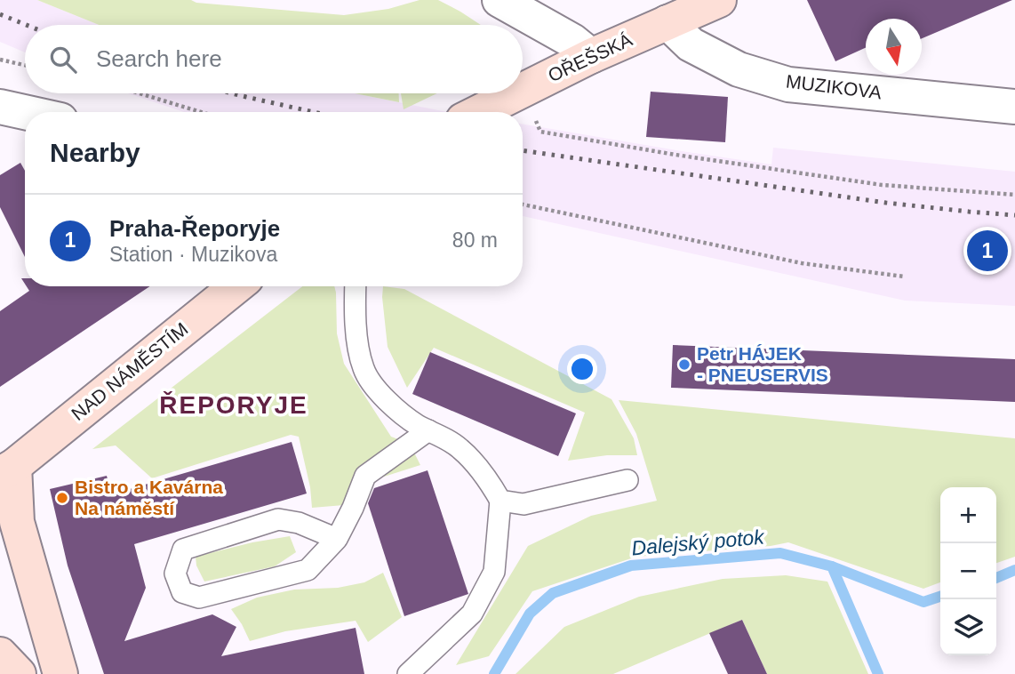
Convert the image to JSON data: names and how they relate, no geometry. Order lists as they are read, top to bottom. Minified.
{"streets":{"street":["OŘEŠSKÁ","MUZIKOVA","NAD NÁMĚSTÍM"]},"crossings":[["OŘEŠSKÁ","MUZIKOVA"]],"districts":["ŘEPORYJE"],"water":["Dalejský potok"],"places":["Petr HÁJEK - PNEUSERVIS","Bistro a Kavárna Na náměstí"],"north":"bottom","page":{"search":"Search here","heading":"Nearby","list":[{"mark":"1","name":"Praha-Řeporyje","note":"Station · Muzikova","value":"80 m"}],"pins":"1","map_buttons":["+","−"]}}
